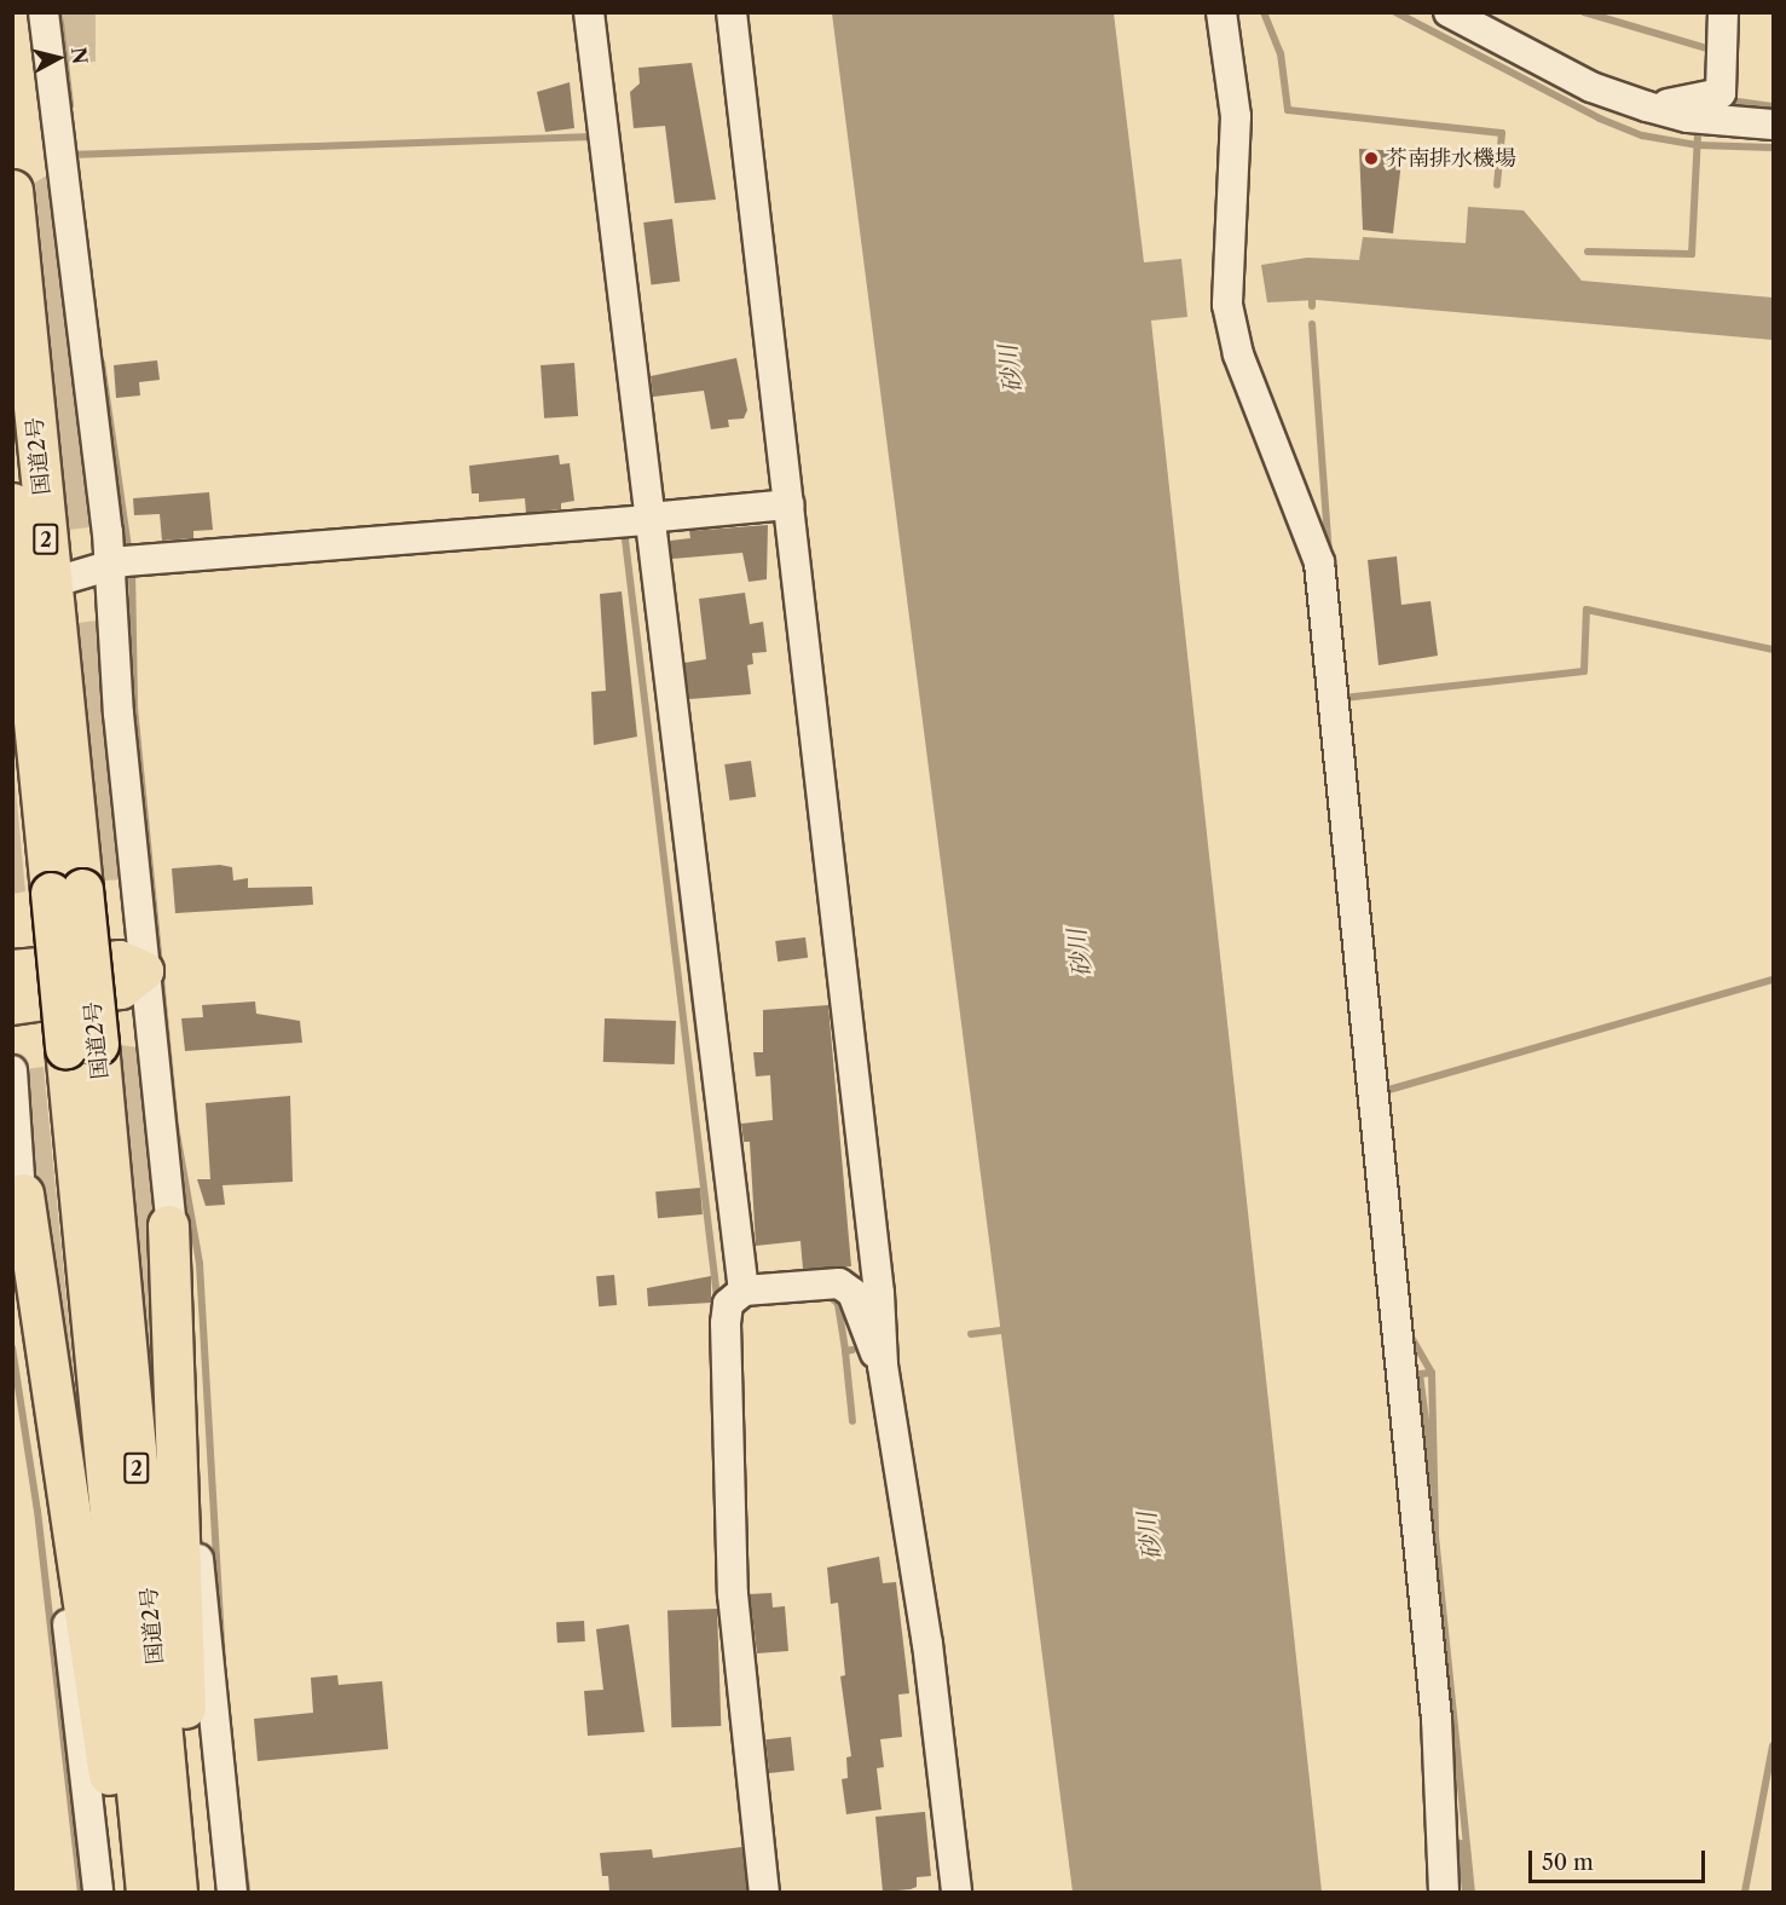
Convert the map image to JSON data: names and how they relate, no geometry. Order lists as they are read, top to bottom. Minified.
{"streets":{"highway":["国道2号","2"]},"water":["砂川"],"places":["芥南排水機場"],"scale_bar":"50 m","north":"right"}
